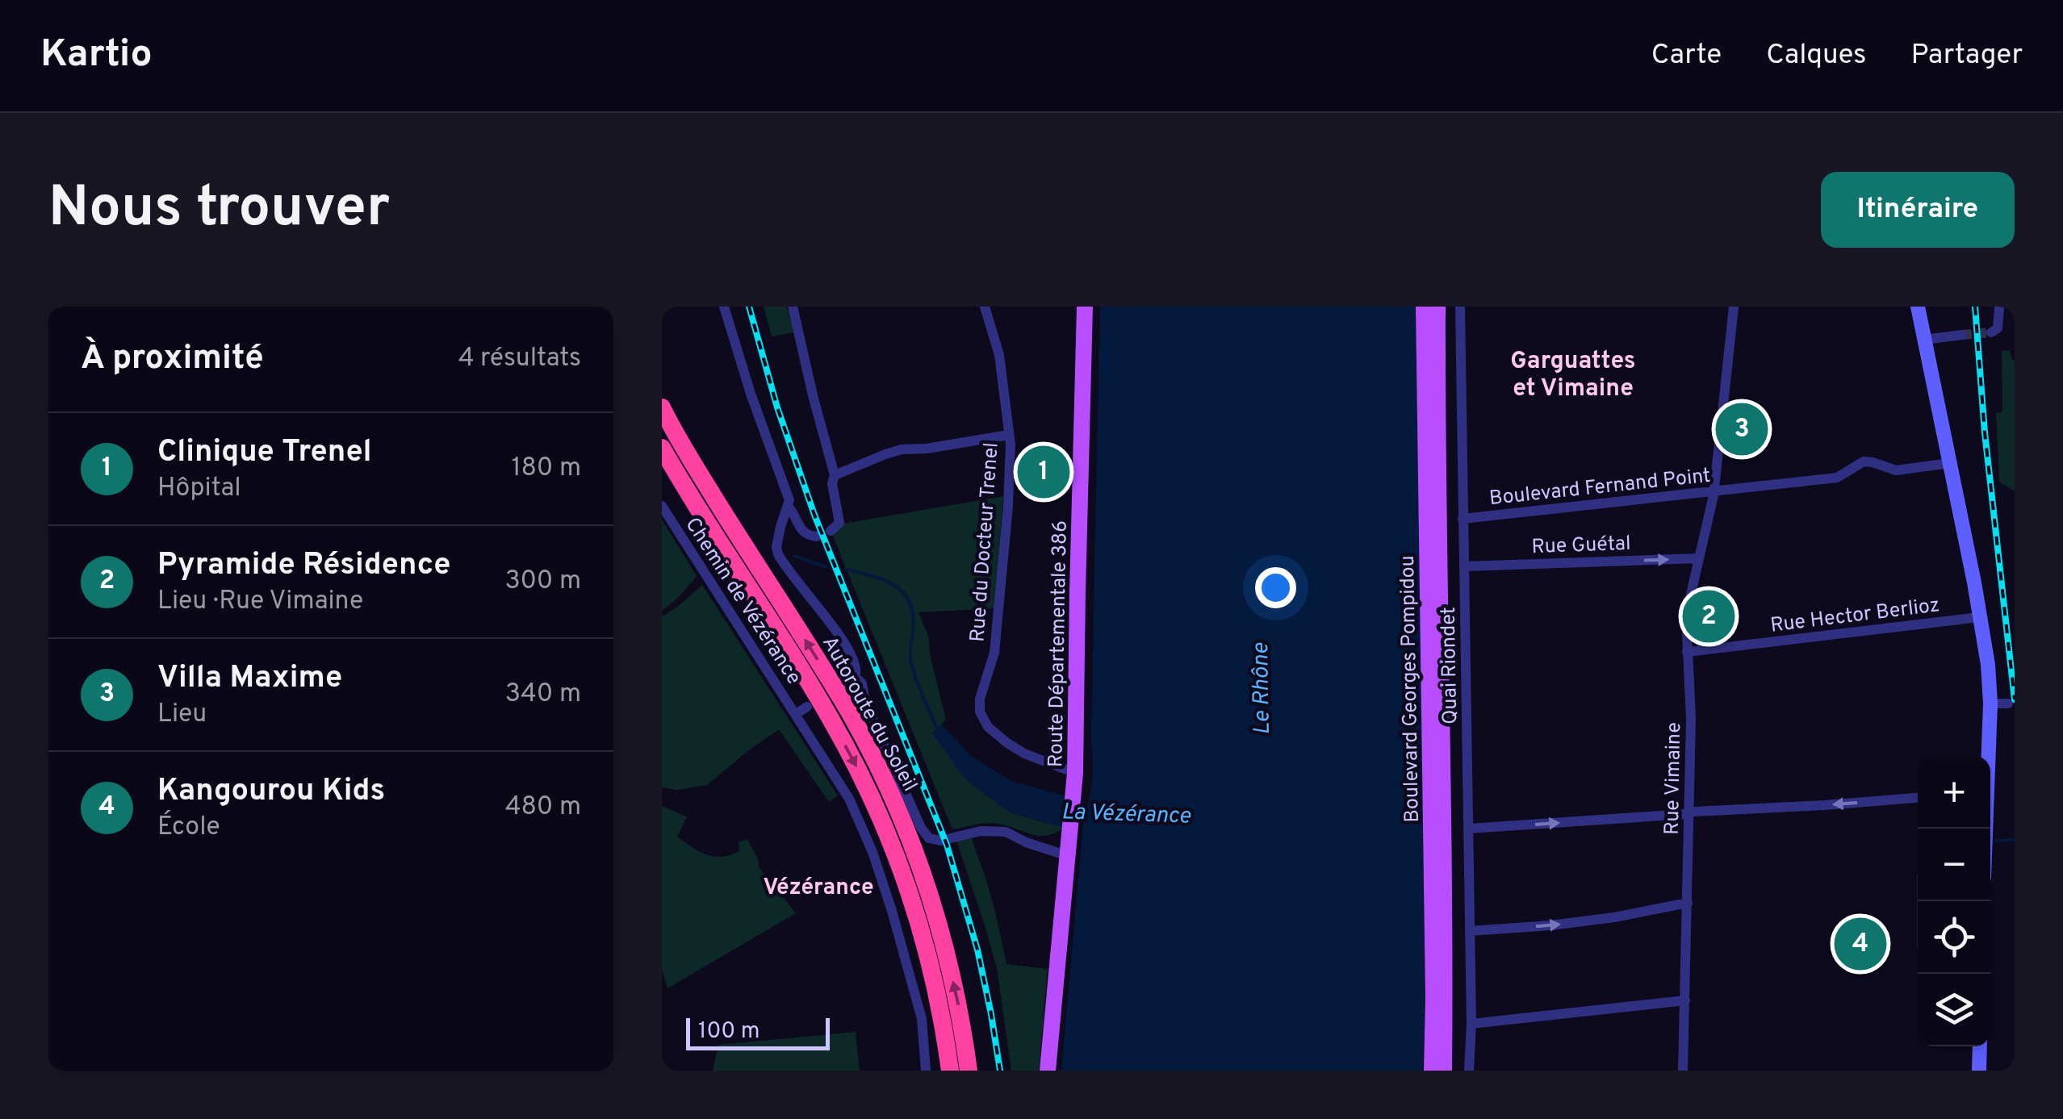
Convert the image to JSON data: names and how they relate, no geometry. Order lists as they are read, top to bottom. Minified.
{"streets":{"highway":["Autoroute du Soleil"],"main road":["Route Départementale 386","Boulevard Georges Pompidou"],"street":["Boulevard Fernand Point","Rue du Docteur Trenel","Rue Guétal","Chemin de Vézérance","Rue Hector Berlioz","Quai Riondet","Rue Vimaine"]},"crossings":[["Boulevard Fernand Point","Quai Riondet"],["Boulevard Fernand Point","Rue Vimaine"],["Rue du Docteur Trenel","Route Départementale 386"],["Rue Guétal","Quai Riondet"],["Rue Guétal","Rue Vimaine"],["Rue Hector Berlioz","Rue Vimaine"]],"one_way":["Rue Guétal"],"districts":["Garguattes et Vimaine","Vézérance"],"water":["Le Rhône","La Vézérance"],"scale_bar":"100 m","page":{"header":"Kartio","nav":["Carte","Calques","Partager"],"buttons":"Itinéraire","title":"Nous trouver","heading":["À proximité","4 résultats"],"pins":["3","1","2","4"],"list":[{"mark":"1","name":"Clinique Trenel","note":"Hôpital","value":"180 m"},{"mark":"2","name":"Pyramide Résidence","note":"Lieu · Rue Vimaine","value":"300 m"},{"mark":"3","name":"Villa Maxime","note":"Lieu","value":"340 m"},{"mark":"4","name":"Kangourou Kids","note":"École","value":"480 m"}],"map_buttons":["+","−"],"scale":"100 m"}}
